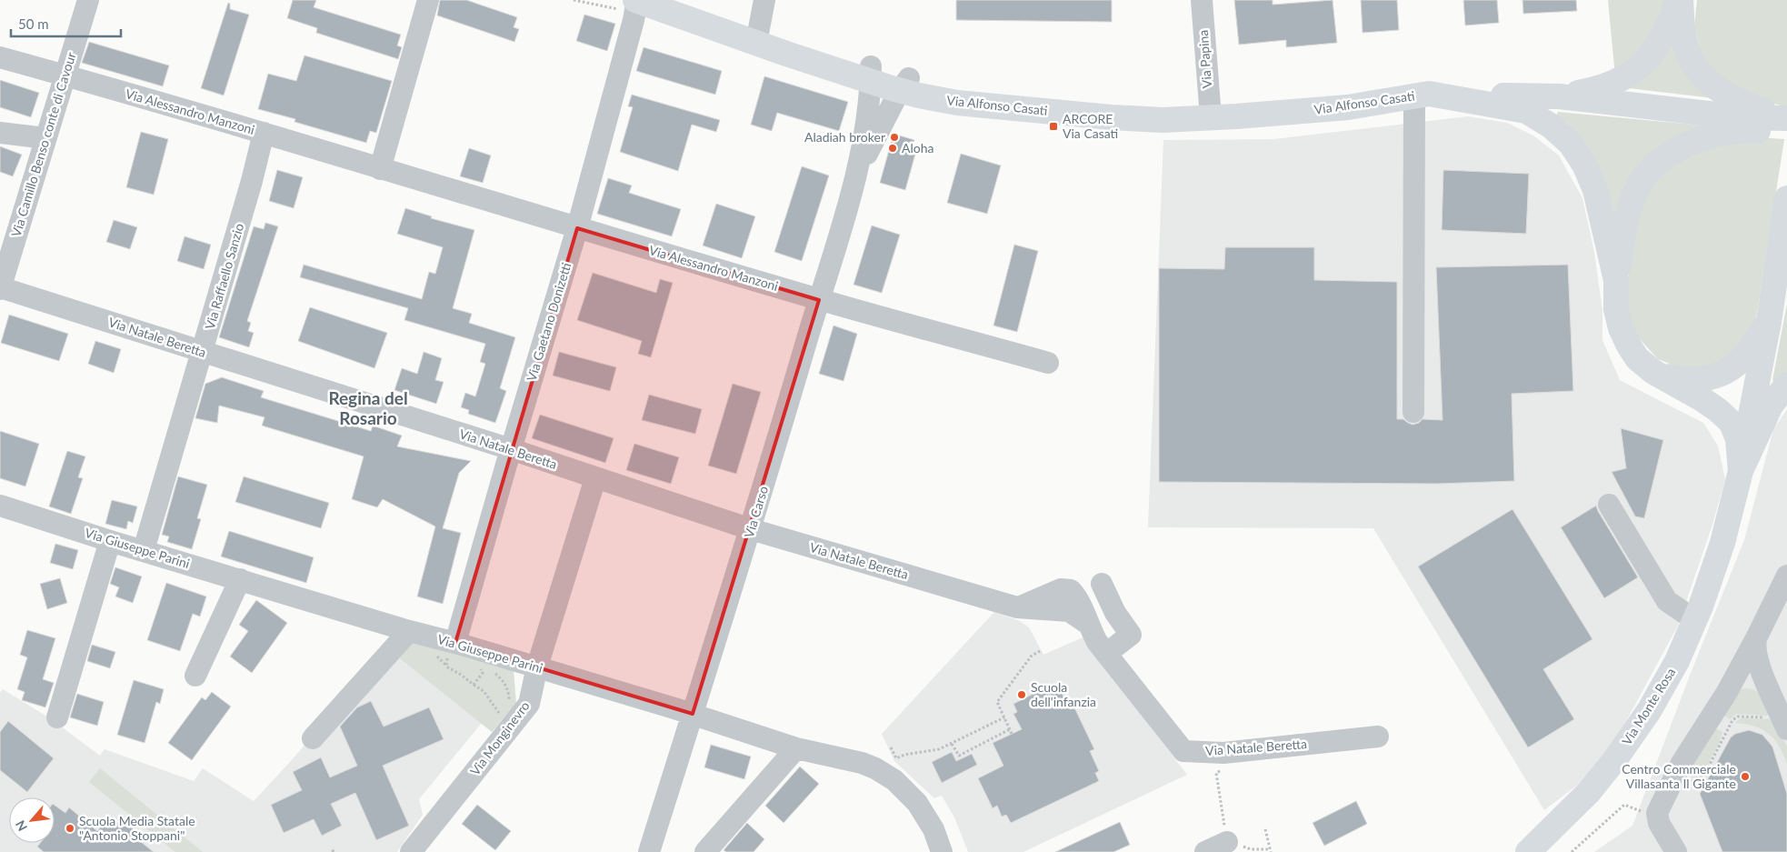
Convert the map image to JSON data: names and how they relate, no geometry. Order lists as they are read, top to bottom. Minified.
{"streets":{"main road":["Via Alfonso Casati","Via Monte Rosa"],"street":["Via Papina","Via Alessandro Manzoni","Via Camillo Benso conte di Cavour","Via Raffaello Sanzio","Via Gaetano Donizetti","Via Natale Beretta","Via Carso","Via Giuseppe Parini","Via Monginevro"]},"crossings":[["Via Papina","Via Alfonso Casati"],["Via Alfonso Casati","Via Gaetano Donizetti"],["Via Alfonso Casati","Via Carso"],["Via Alessandro Manzoni","Via Camillo Benso conte di Cavour"],["Via Alessandro Manzoni","Via Raffaello Sanzio"],["Via Alessandro Manzoni","Via Gaetano Donizetti"],["Via Alessandro Manzoni","Via Carso"],["Via Camillo Benso conte di Cavour","Via Natale Beretta"],["Via Raffaello Sanzio","Via Natale Beretta"],["Via Raffaello Sanzio","Via Giuseppe Parini"],["Via Gaetano Donizetti","Via Natale Beretta"],["Via Gaetano Donizetti","Via Giuseppe Parini"],["Via Natale Beretta","Via Carso"],["Via Natale Beretta","Via Monginevro"],["Via Carso","Via Giuseppe Parini"],["Via Giuseppe Parini","Via Monginevro"]],"districts":["Regina del Rosario"],"places":{"transit":["ARCORE Via Casati"],"other":["Aladiah broker","Aloha","Scuola dell'infanzia","Centro Commerciale Villasanta Il Gigante","Scuola Media Statale \"Antonio Stoppani\""]},"scale_bar":"50 m","north":"bottom left"}
